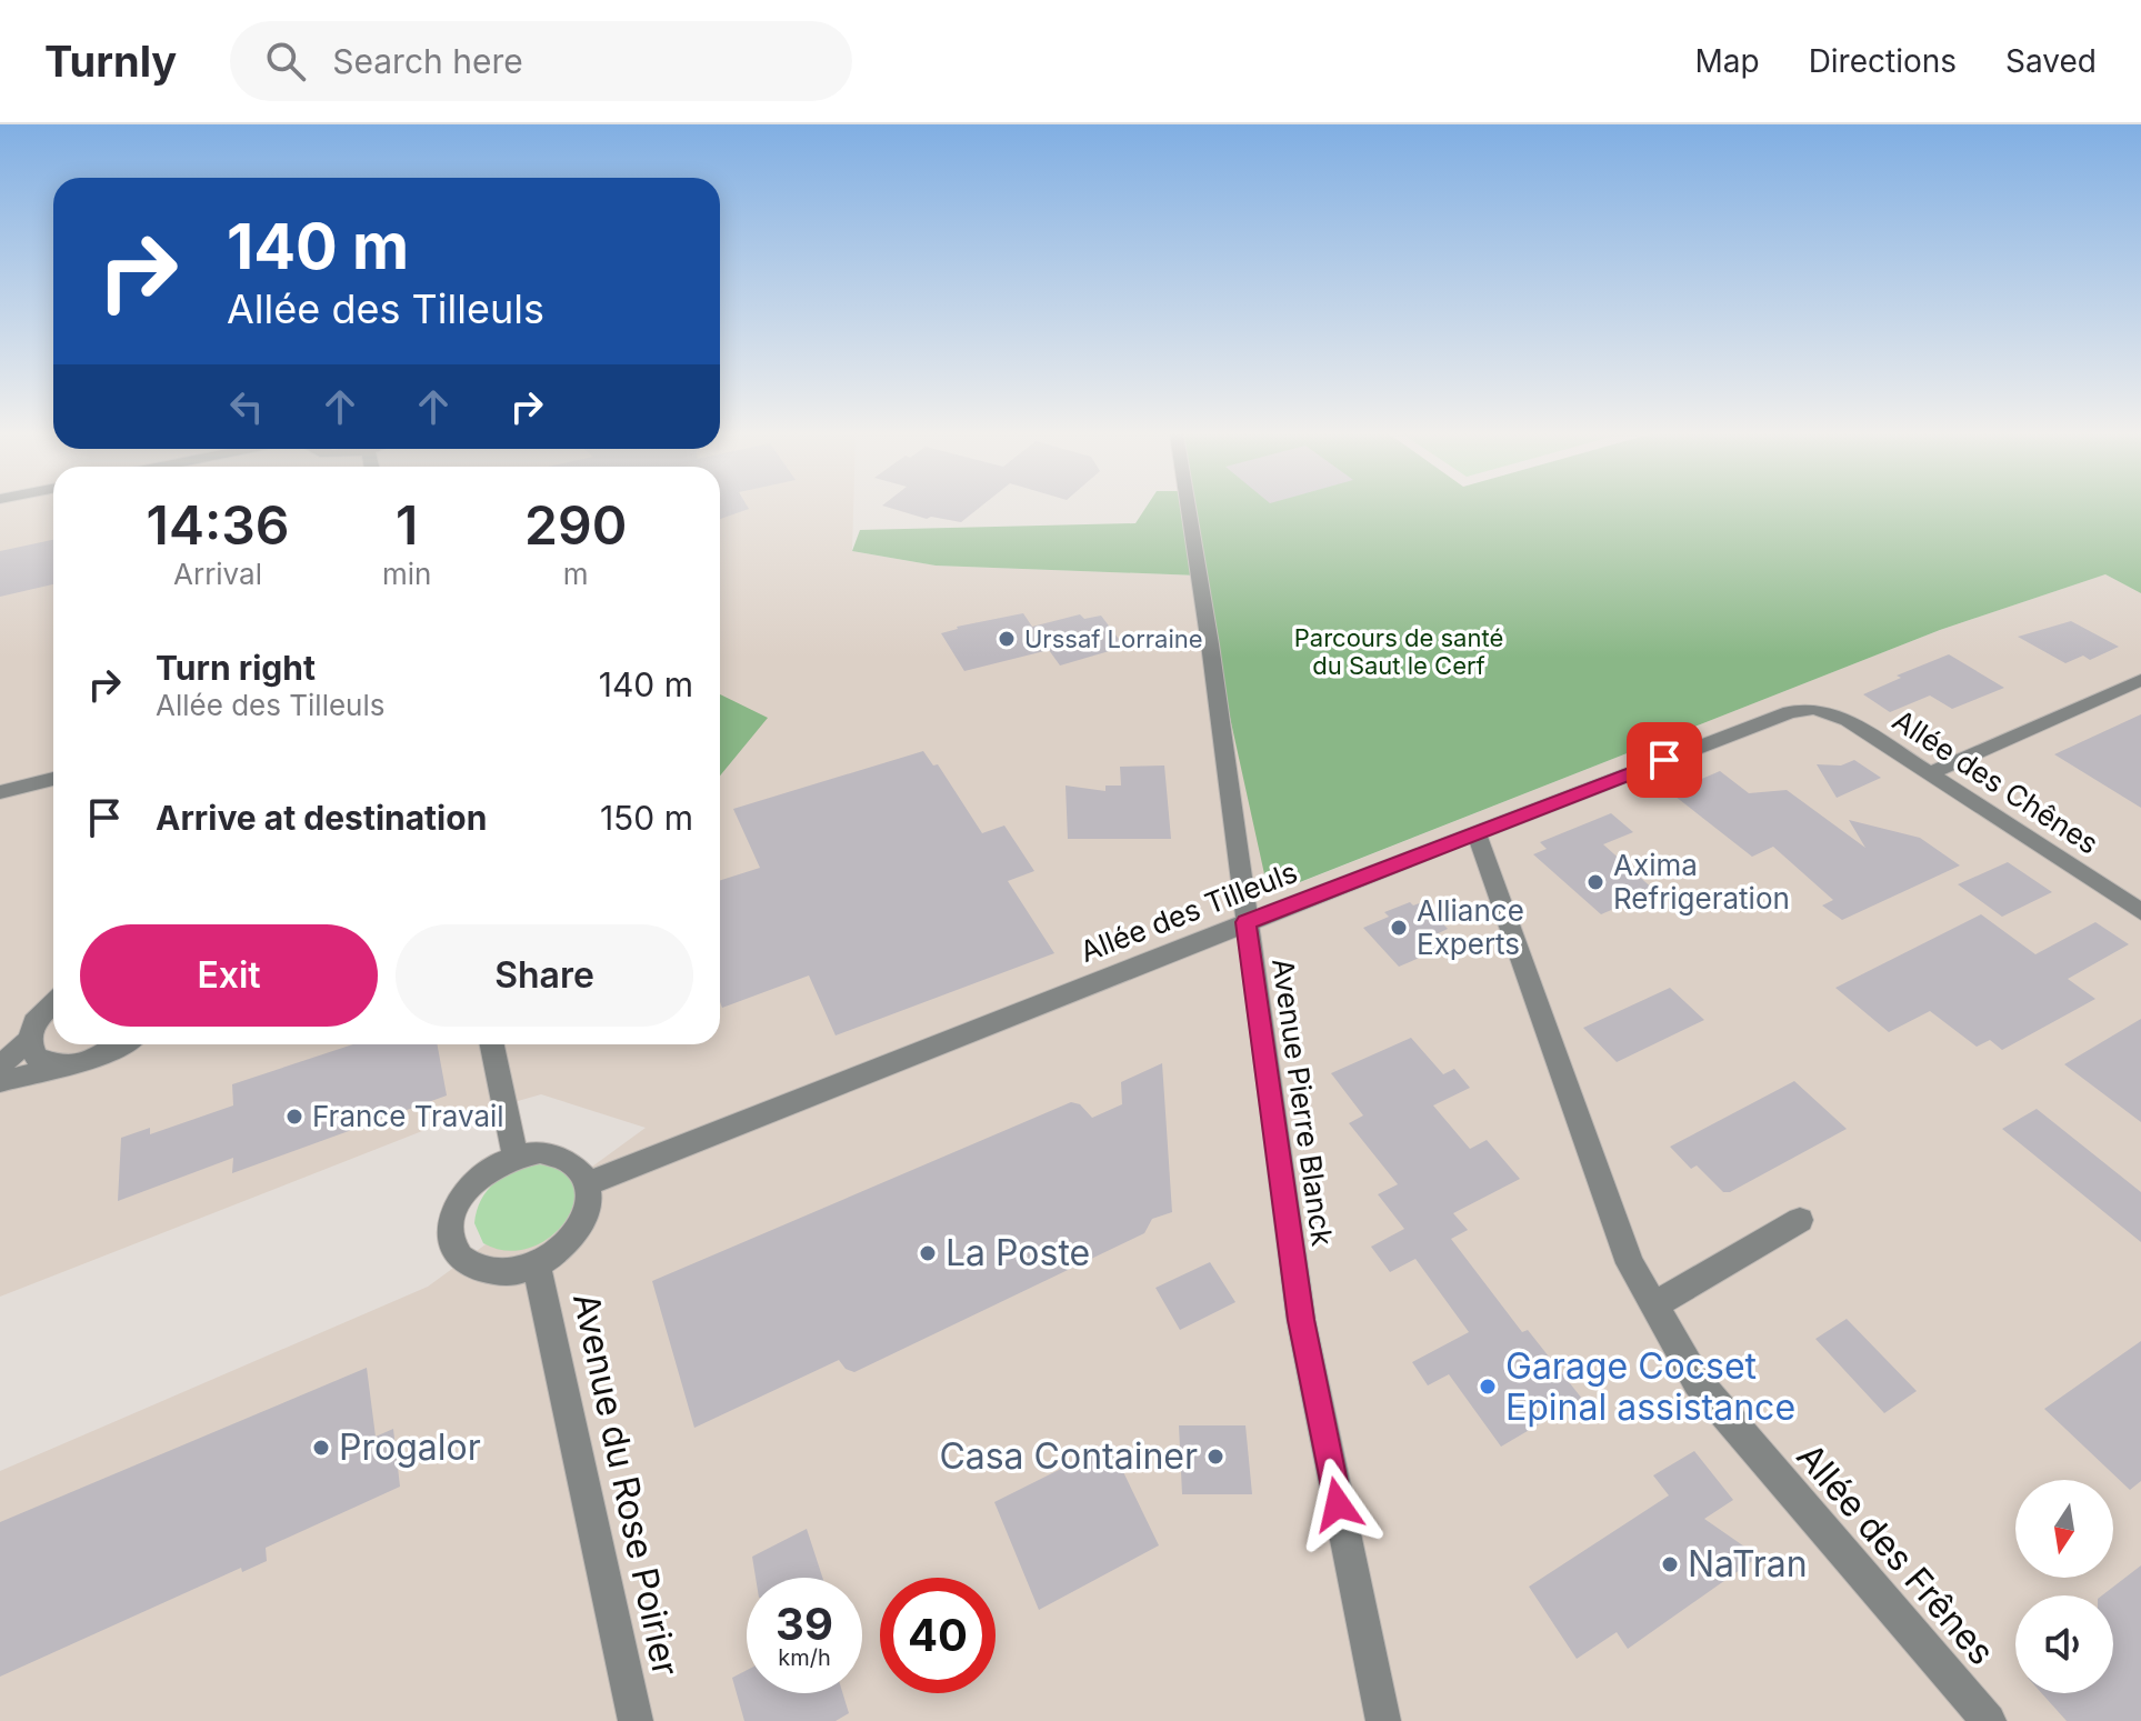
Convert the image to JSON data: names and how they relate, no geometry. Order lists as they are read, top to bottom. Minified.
{"streets":{"street":["Allée des Chênes","Allée des Tilleuls","Avenue Pierre Blanck","Avenue du Rose Poirier","Allée des Frênes"]},"crossings":[["Allée des Chênes","Allée des Tilleuls"],["Allée des Tilleuls","Avenue Pierre Blanck"],["Allée des Tilleuls","Avenue du Rose Poirier"],["Allée des Tilleuls","Allée des Frênes"]],"parks":["Parcours de santé du Saut le Cerf"],"places":["Urssaf Lorraine","Axima Refrigeration","Alliance Experts","France Travail","La Poste","Garage Cocset Epinal assistance","Progalor","Casa Container","NaTran"],"north":"bottom","page":{"header":"Turnly","search":"Search here","nav":["Map","Directions","Saved"],"turn":["140 m","Allée des Tilleuls"],"eta":["14:36","Arrival","1","min","290","m"],"list":[{"name":"Turn right","note":"Allée des Tilleuls","value":"140 m"},{"name":"Arrive at destination","value":"150 m"}],"buttons":["Exit","Share"],"speed":"39 km/h","limit":"40"}}
